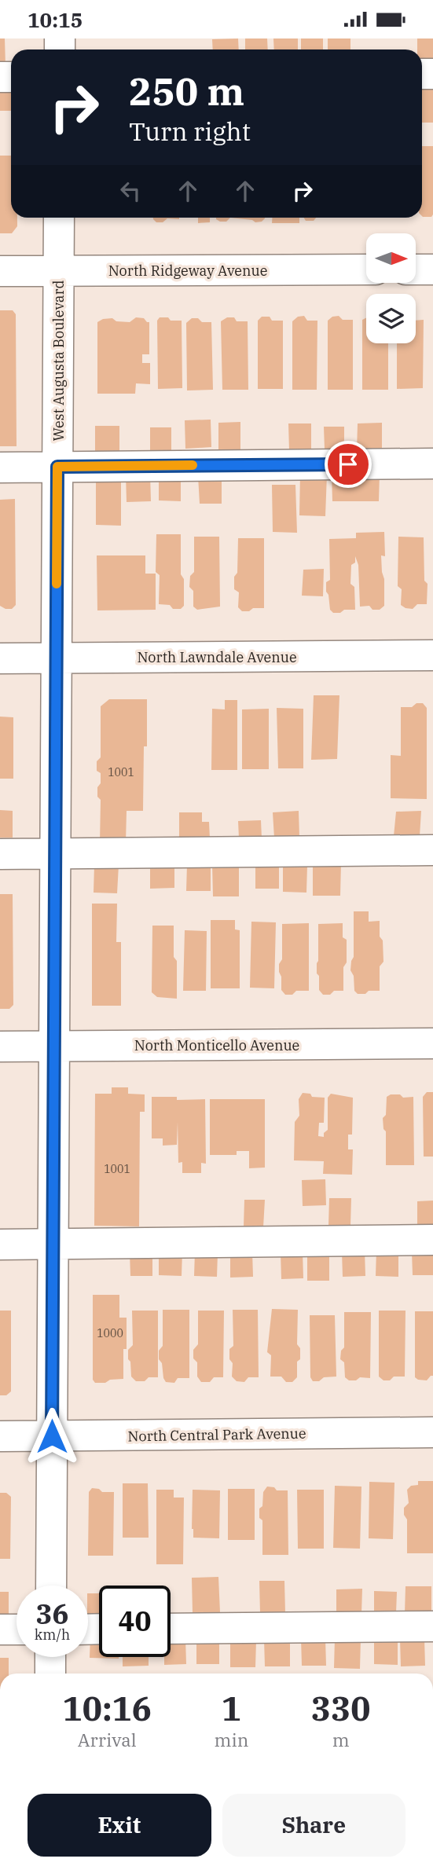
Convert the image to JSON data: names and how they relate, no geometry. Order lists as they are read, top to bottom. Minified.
{"streets":{"street":["North Ridgeway Avenue","West Augusta Boulevard","North Lawndale Avenue","North Monticello Avenue","North Central Park Avenue"]},"crossings":[["North Ridgeway Avenue","West Augusta Boulevard"],["West Augusta Boulevard","North Lawndale Avenue"],["West Augusta Boulevard","North Monticello Avenue"],["West Augusta Boulevard","North Central Park Avenue"]],"house_numbers":["1001","1001","1000"],"north":"right","page":{"status":"10:15","turn":["250 m","Turn right"],"speed":"36 km/h","limit":"40","eta":["10:16","Arrival","1","min","330","m"],"buttons":["Exit","Share"]}}
